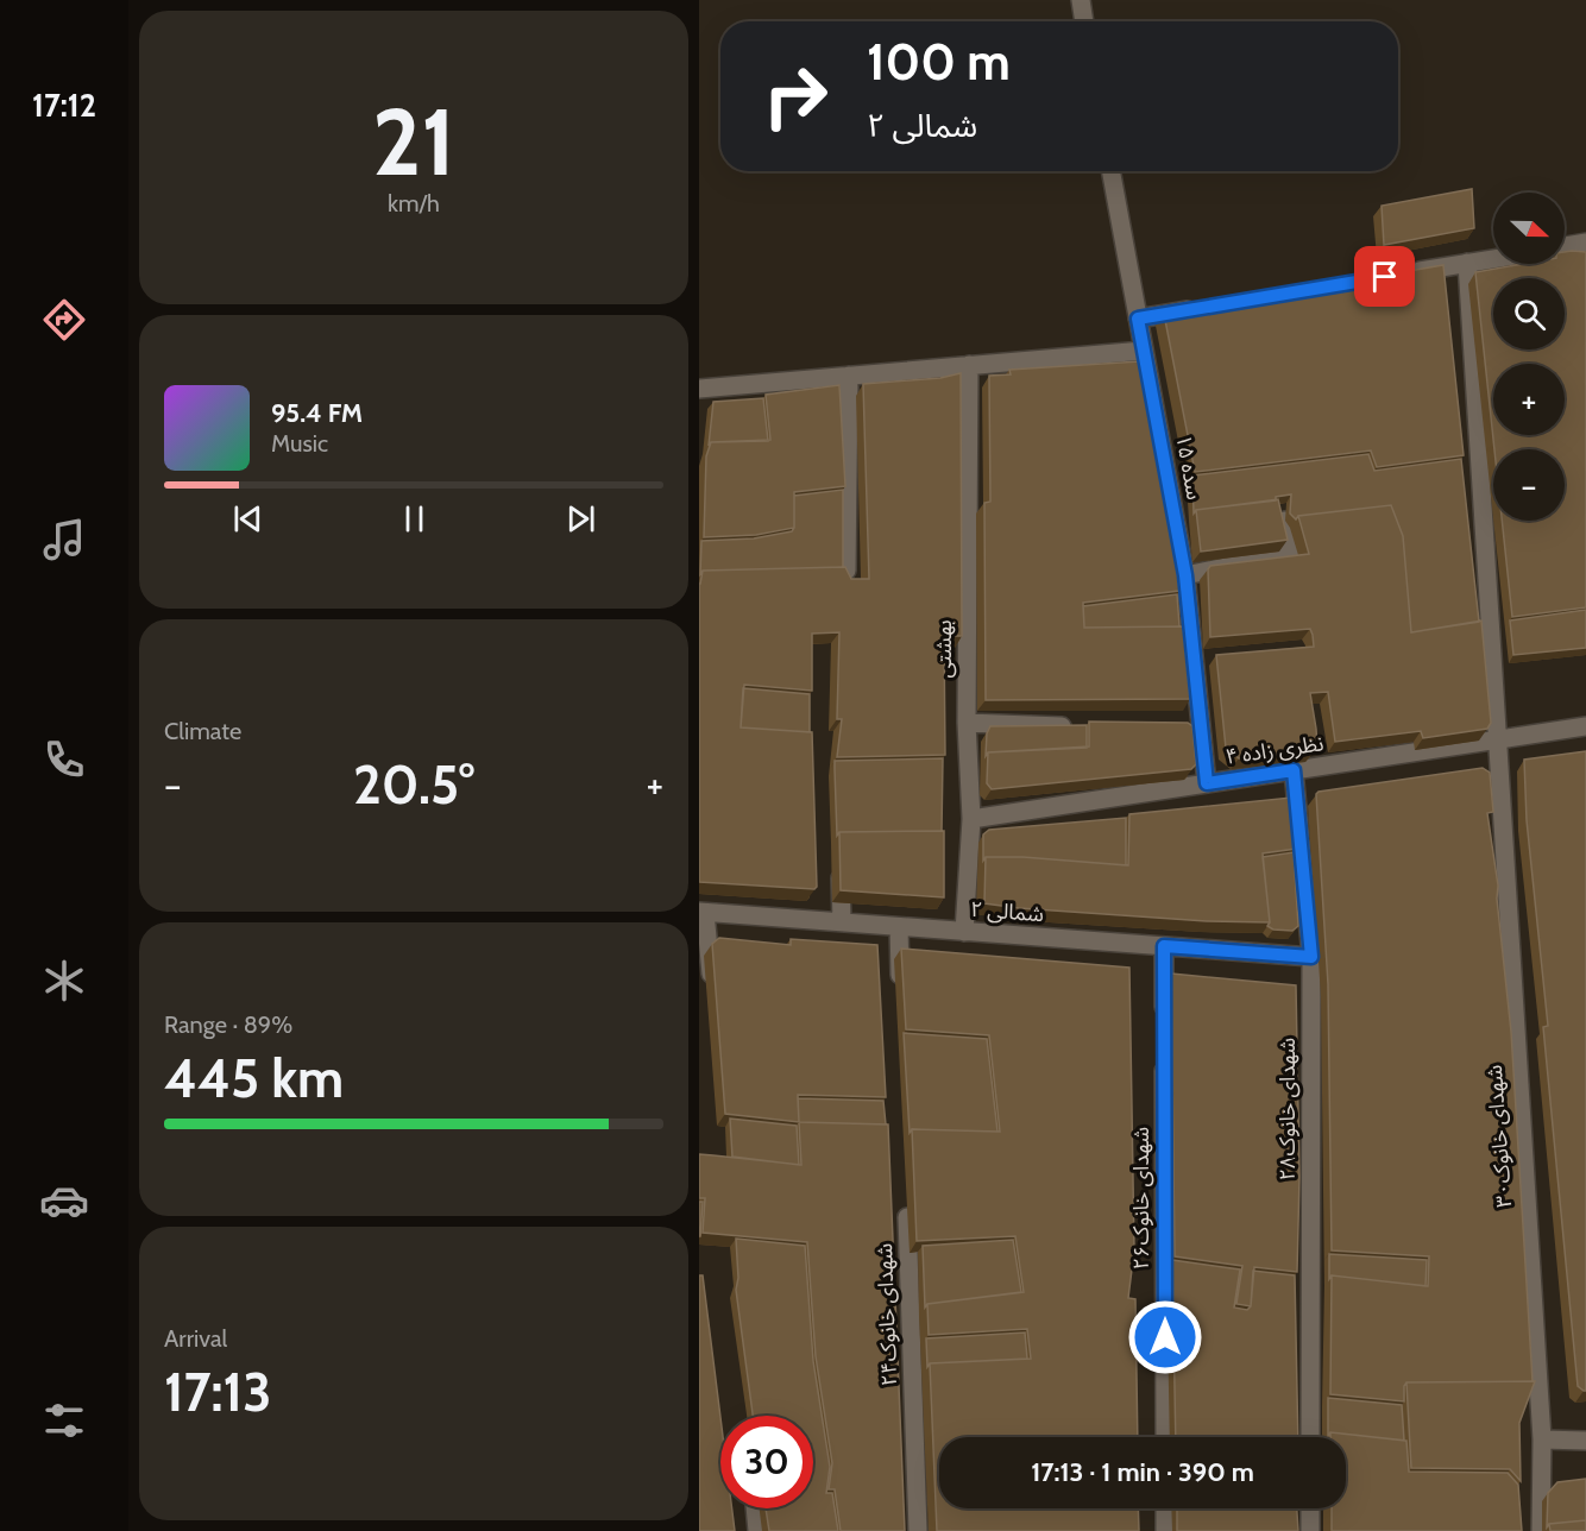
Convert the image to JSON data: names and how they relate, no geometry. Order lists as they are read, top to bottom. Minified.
{"streets":{"street":["سده ۱۵","بهشتی","نظری زاده ۴","شمالی ۲","شهدای خانوک۲۸","شهدای خانوک۳۰","شهدای خانوک۲۶","شهدای خانوک۲۴"]},"crossings":[["سده ۱۵","نظری زاده ۴"],["بهشتی","نظری زاده ۴"],["بهشتی","شمالی ۲"],["نظری زاده ۴","شهدای خانوک۲۸"],["نظری زاده ۴","شهدای خانوک۳۰"],["شمالی ۲","شهدای خانوک۲۸"]],"north":"right","page":{"tabs":"17:12","tile":[["21","km/h"],"Climate",["Range · 89%","445 km"],["Arrival","17:13"]],"turn":["100 m","شمالی ۲"],"map_buttons":["+","−"],"song":["95.4 FM","Music"],"heat":["−","20.5°","+"],"limit":"30","trip":"17:13 · 1 min · 390 m"}}
